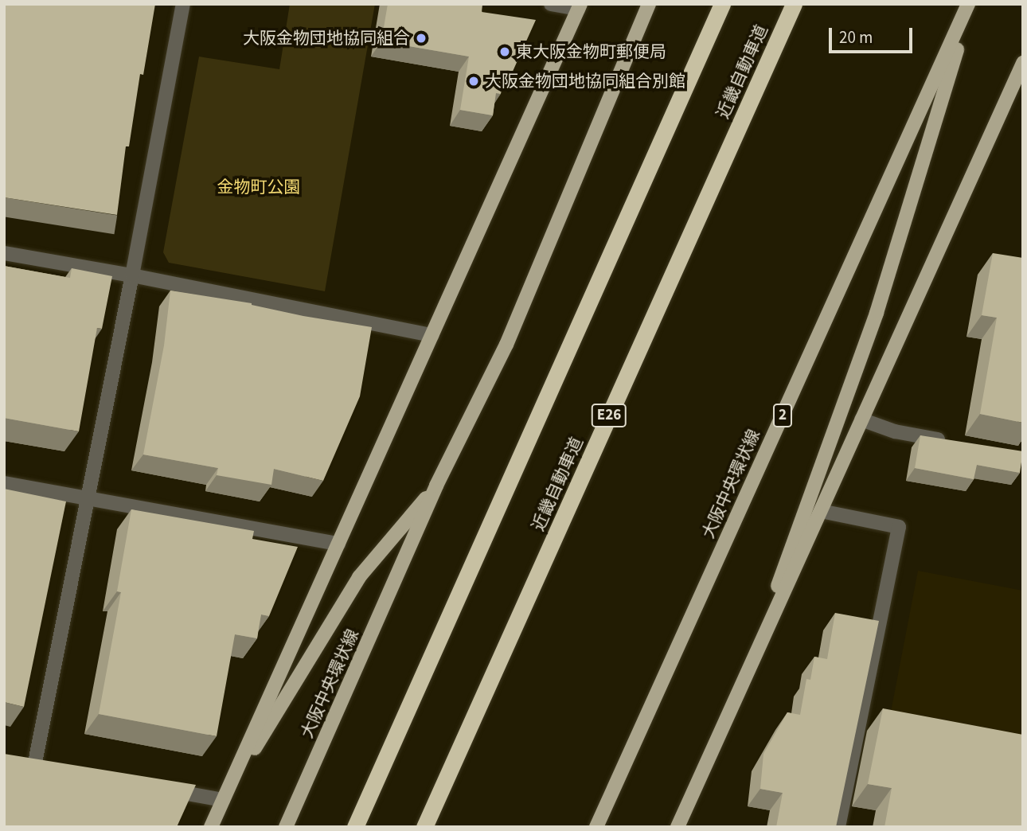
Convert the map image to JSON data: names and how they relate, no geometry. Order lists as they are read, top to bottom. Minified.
{"streets":{"highway":["近畿自動車道","E26"],"main road":["2","大阪中央環状線"]},"parks":["金物町公園"],"places":["大阪金物団地協同組合","東大阪金物町郵便局","大阪金物団地協同組合別館"],"scale_bar":"20 m"}
